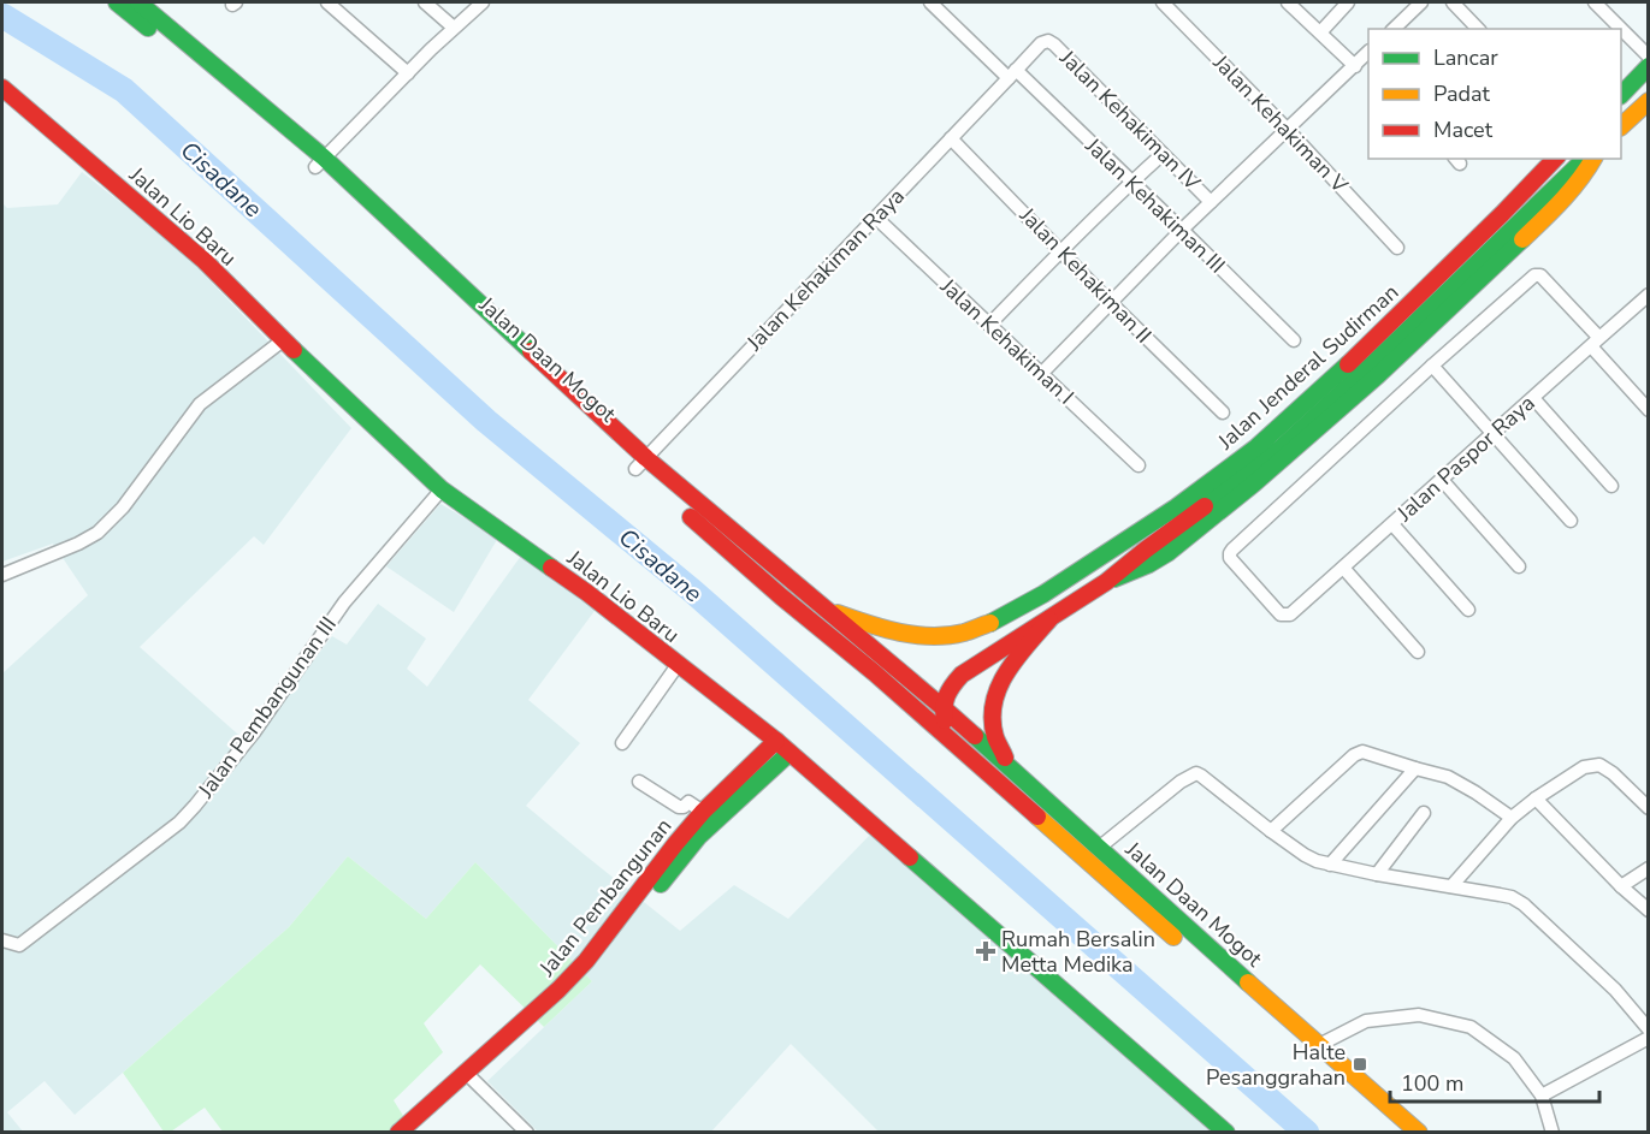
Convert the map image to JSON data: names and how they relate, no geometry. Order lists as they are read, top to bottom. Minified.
{"streets":{"main road":["Jalan Lio Baru","Jalan Daan Mogot","Jalan Jenderal Sudirman","Jalan Pembangunan"],"street":["Jalan Kehakiman IV","Jalan Kehakiman V","Jalan Kehakiman III","Jalan Kehakiman Raya","Jalan Kehakiman II","Jalan Kehakiman I","Jalan Paspor Raya","Jalan Pembangunan III"]},"crossings":[["Jalan Kehakiman IV","Jalan Kehakiman III"],["Jalan Kehakiman IV","Jalan Kehakiman Raya"],["Jalan Kehakiman III","Jalan Kehakiman Raya"],["Jalan Lio Baru","Jalan Pembangunan III"],["Jalan Lio Baru","Jalan Pembangunan"],["Jalan Kehakiman Raya","Jalan Kehakiman II"],["Jalan Kehakiman Raya","Jalan Kehakiman I"],["Jalan Kehakiman Raya","Jalan Daan Mogot"],["Jalan Daan Mogot","Jalan Jenderal Sudirman"]],"water":["Cisadane"],"places":{"health":["Rumah Bersalin Metta Medika"],"transit":["Halte Pesanggrahan"]},"legend":["Lancar","Padat","Macet"],"scale_bar":"100 m"}
